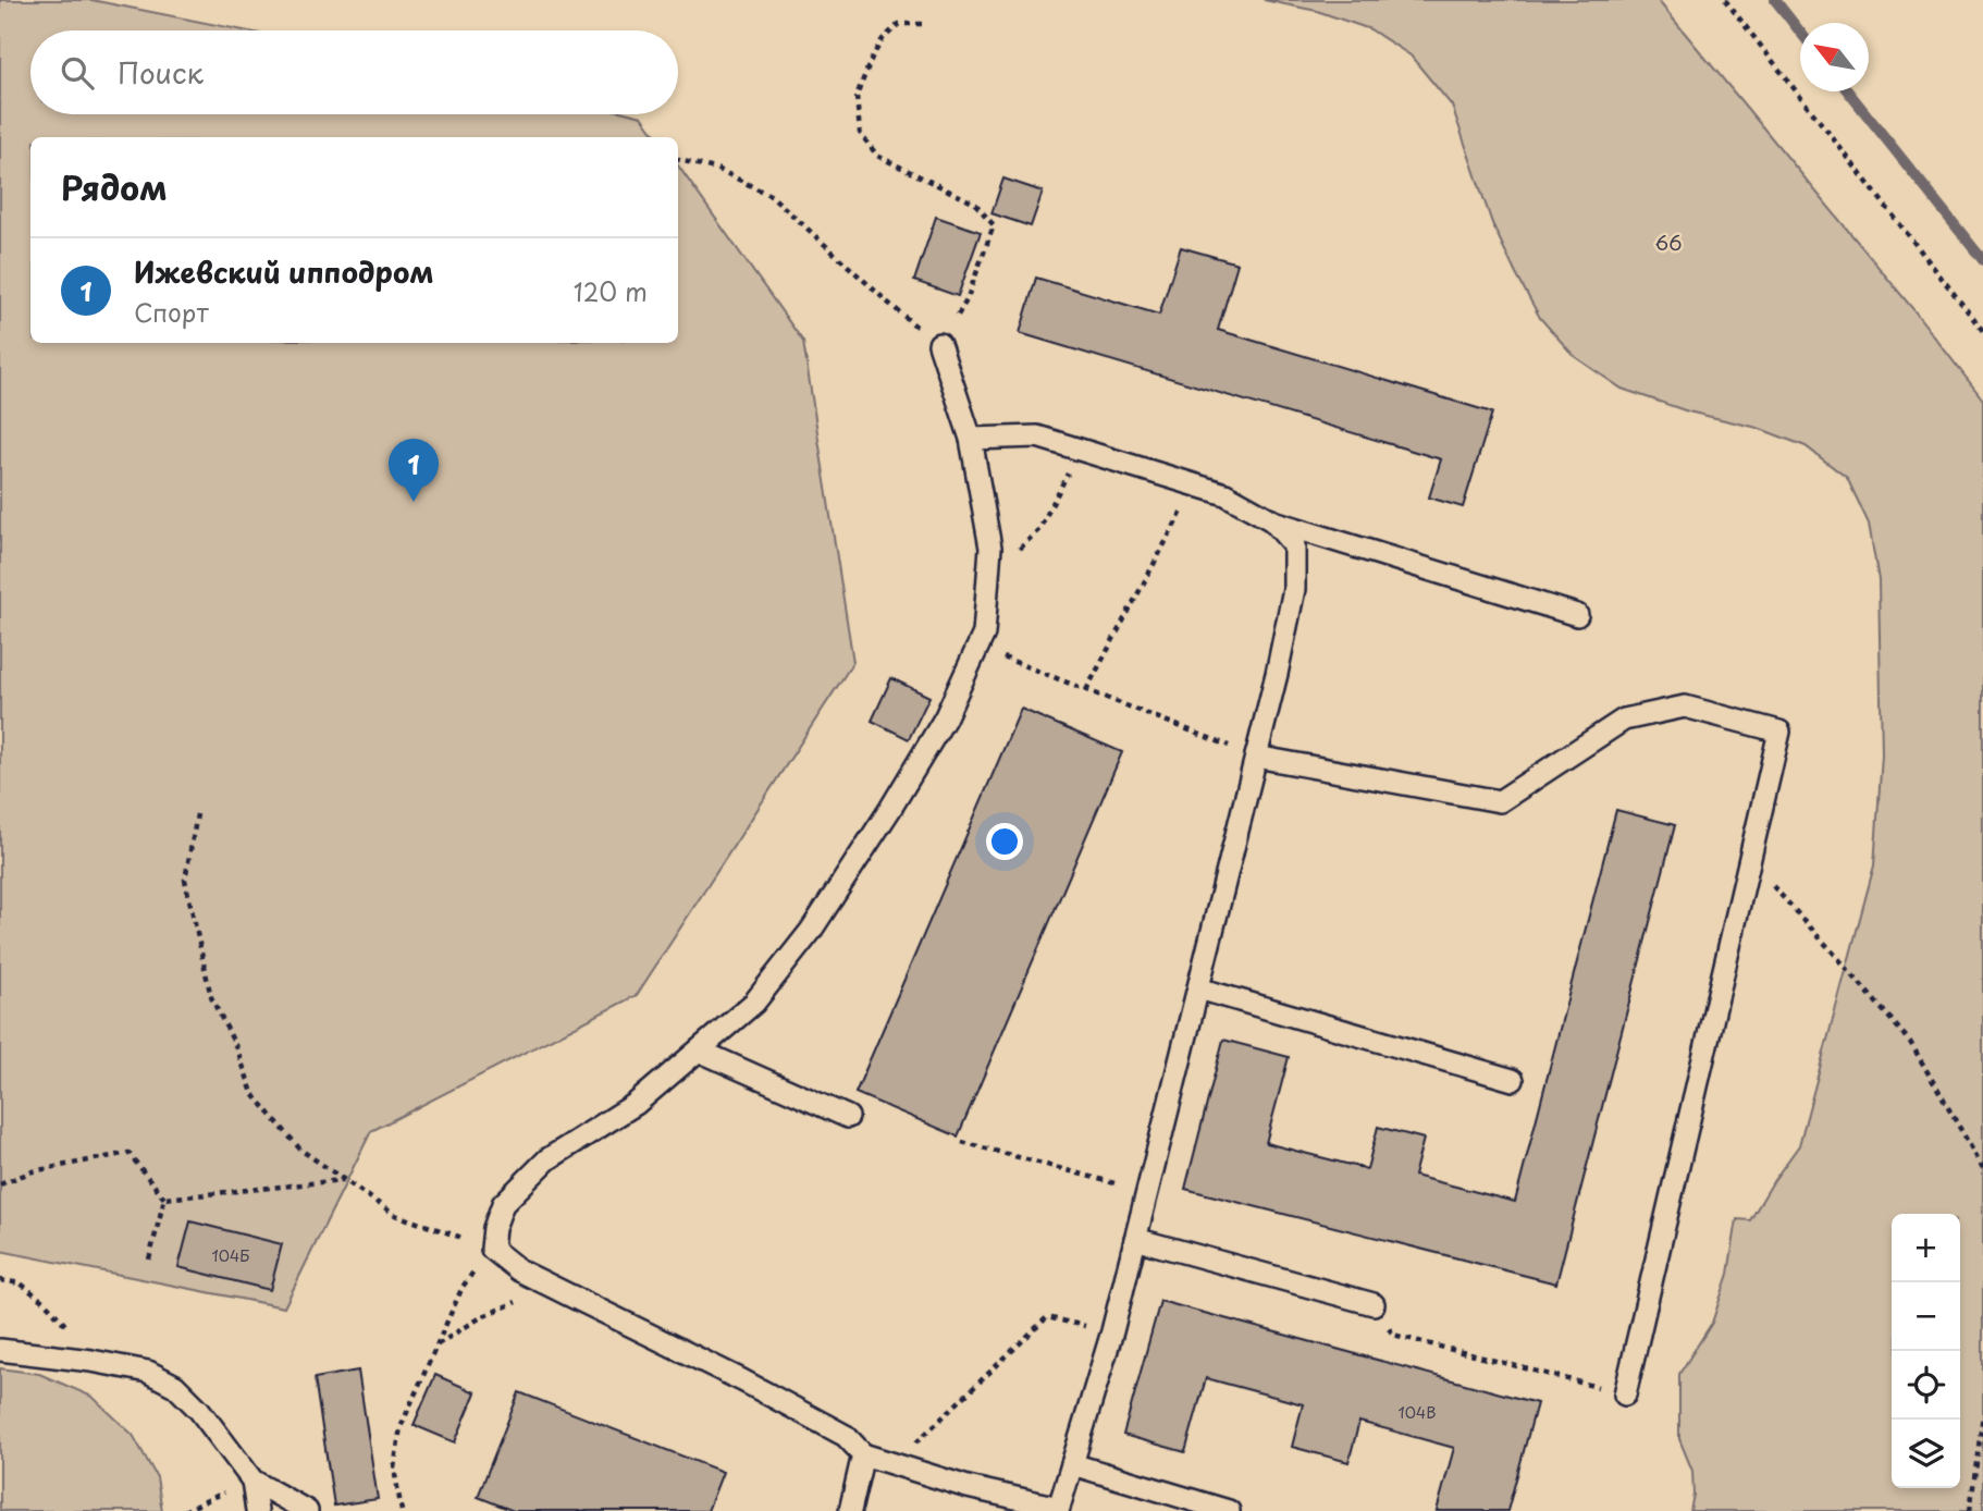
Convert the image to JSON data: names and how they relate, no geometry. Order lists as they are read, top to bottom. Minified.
{"parks":["66"],"house_numbers":["104Б","104В"],"north":"top left","page":{"search":"Поиск","heading":"Рядом","list":[{"mark":"1","name":"Ижевский ипподром","note":"Спорт","value":"120 m"}],"pins":"1","map_buttons":["+","−"]}}
